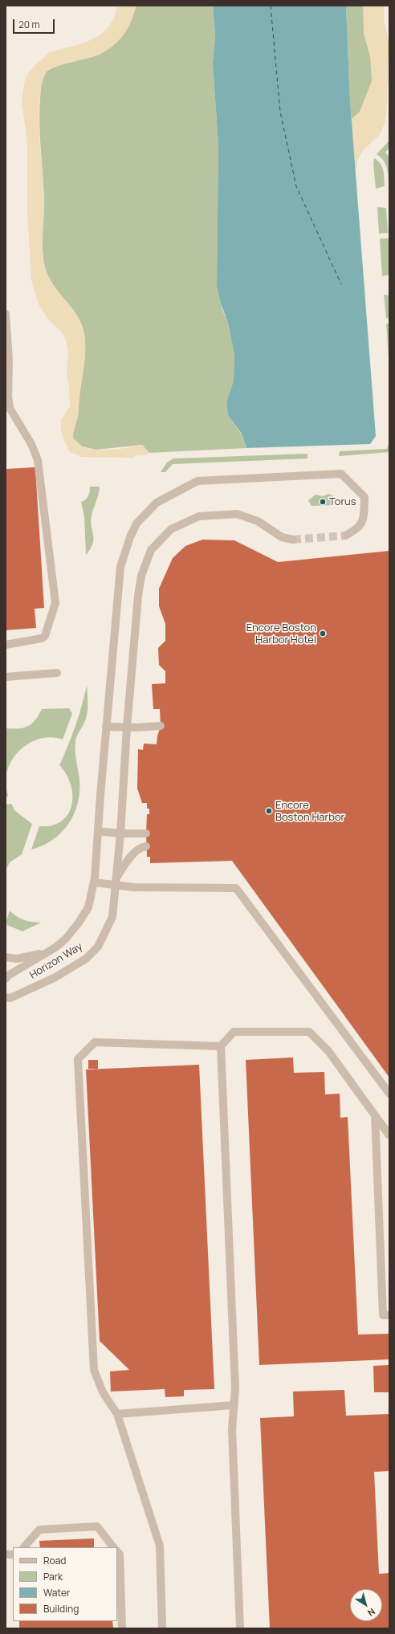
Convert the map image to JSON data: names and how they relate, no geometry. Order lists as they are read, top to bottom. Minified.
{"streets":{"lane":["Horizon Way"]},"places":["Torus","Encore Boston Harbor Hotel","Encore Boston Harbor"],"legend":["Road","Park","Water","Building"],"scale_bar":"20 m","north":"bottom right"}
